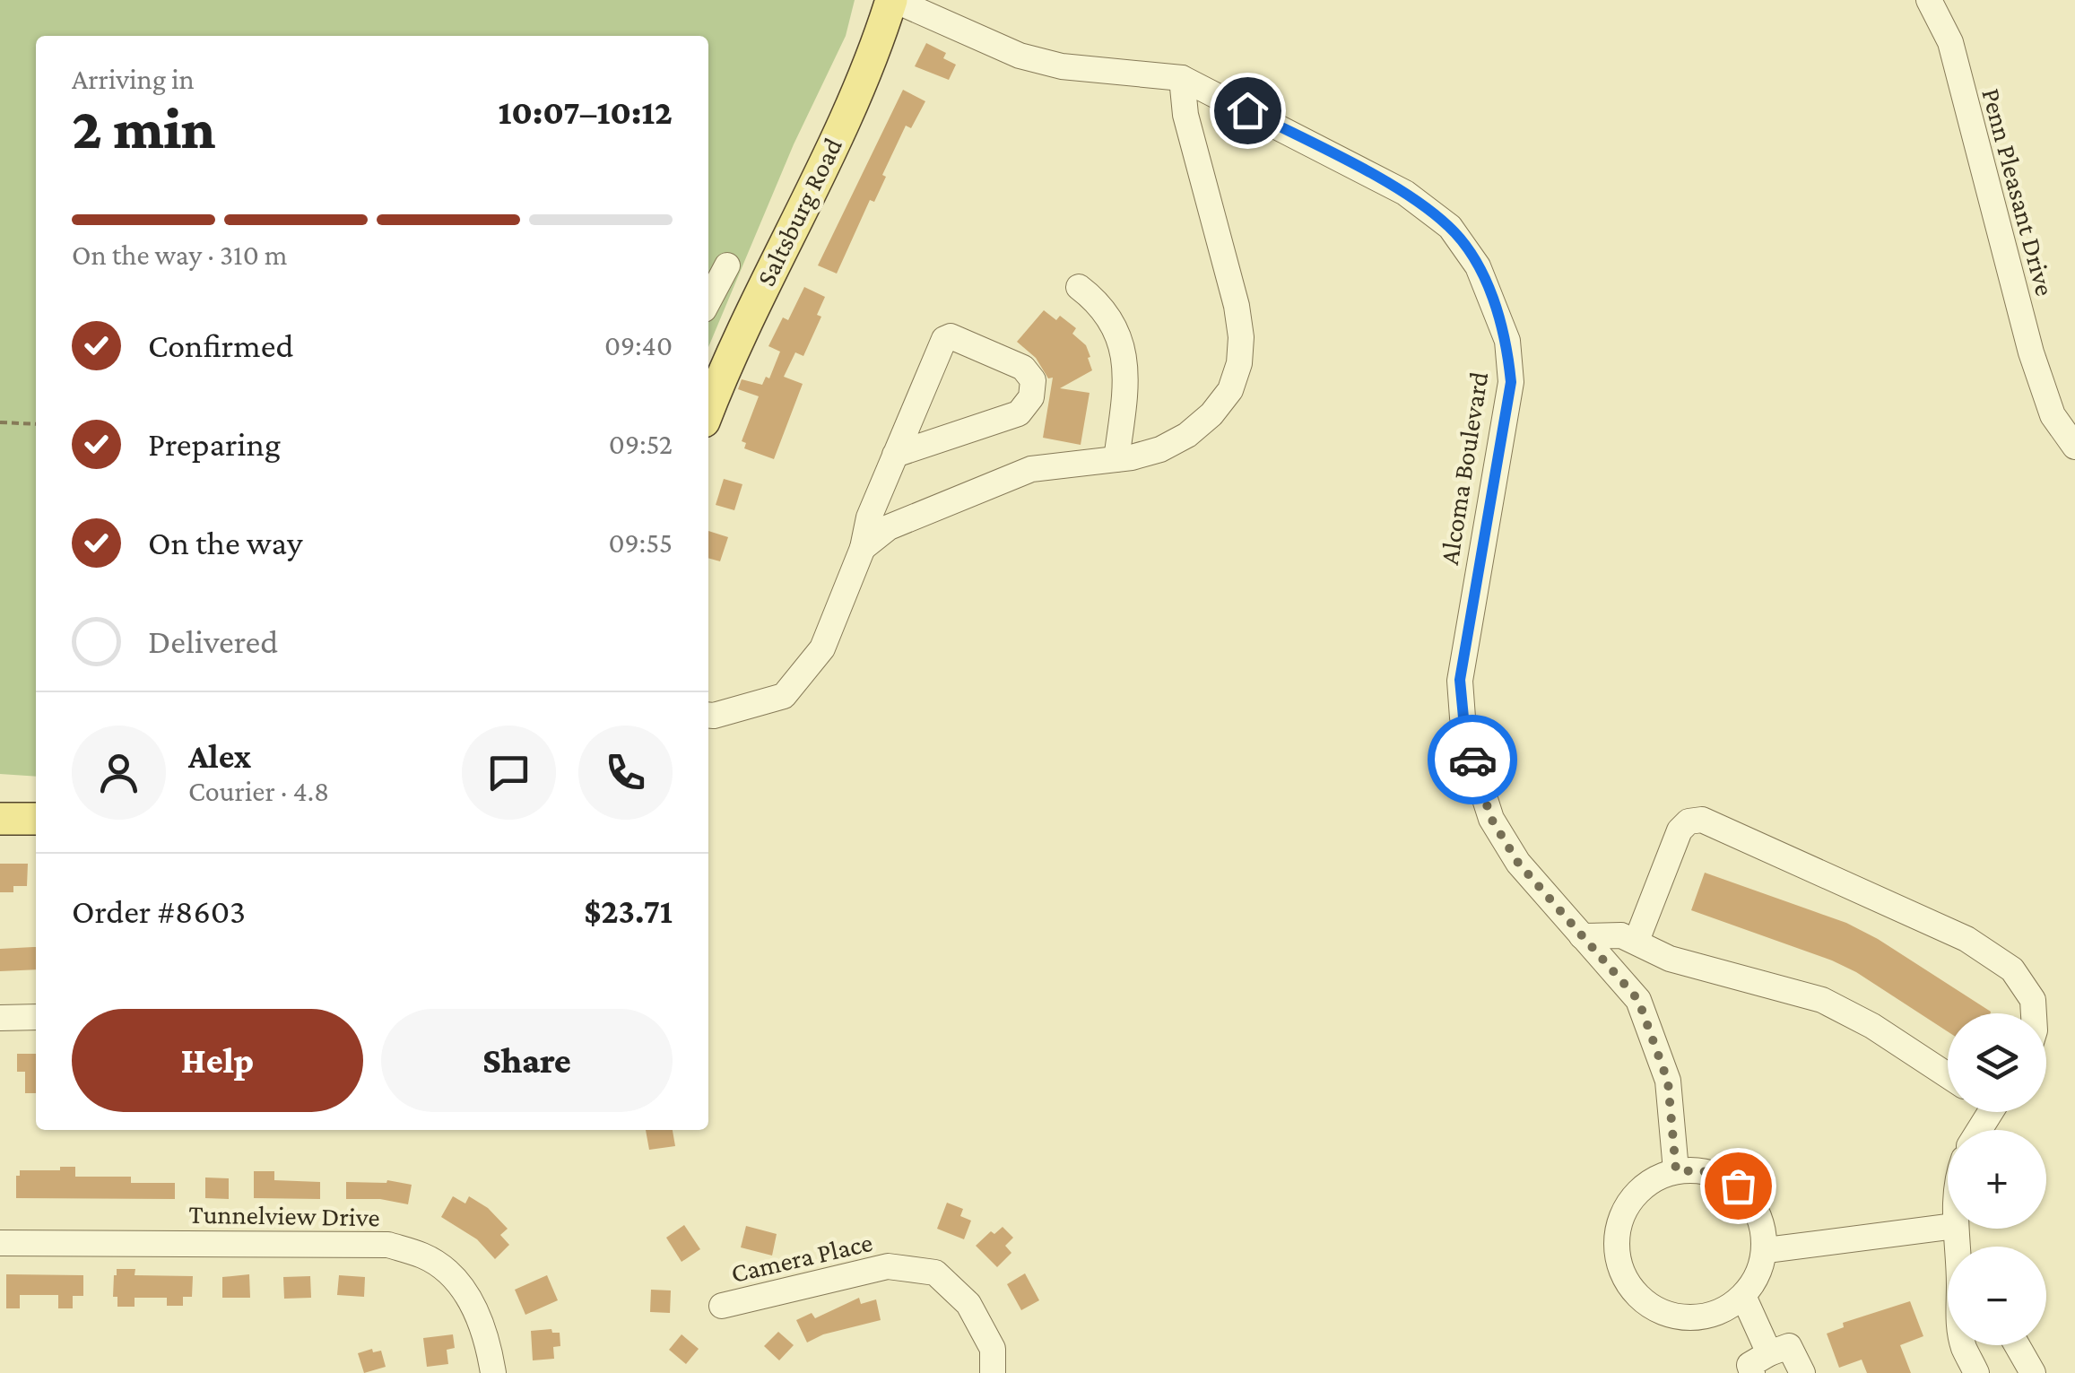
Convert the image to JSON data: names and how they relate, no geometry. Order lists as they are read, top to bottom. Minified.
{"streets":{"main road":["Saltsburg Road"],"street":["Penn Pleasant Drive","Alcoma Boulevard","Tunnelview Drive","Camera Place"]},"crossings":[["Saltsburg Road","Alcoma Boulevard"]],"page":{"heading":["2 min","Arriving in","10:07–10:12"],"panel":["Alex","Courier · 4.8","Order #8603","$23.71"],"bar":"On the way · 310 m","list":[["Confirmed","09:40"],["Preparing","09:52"],["On the way","09:55"],"Delivered"],"buttons":["Help","Share"],"map_buttons":["+","−"]}}
